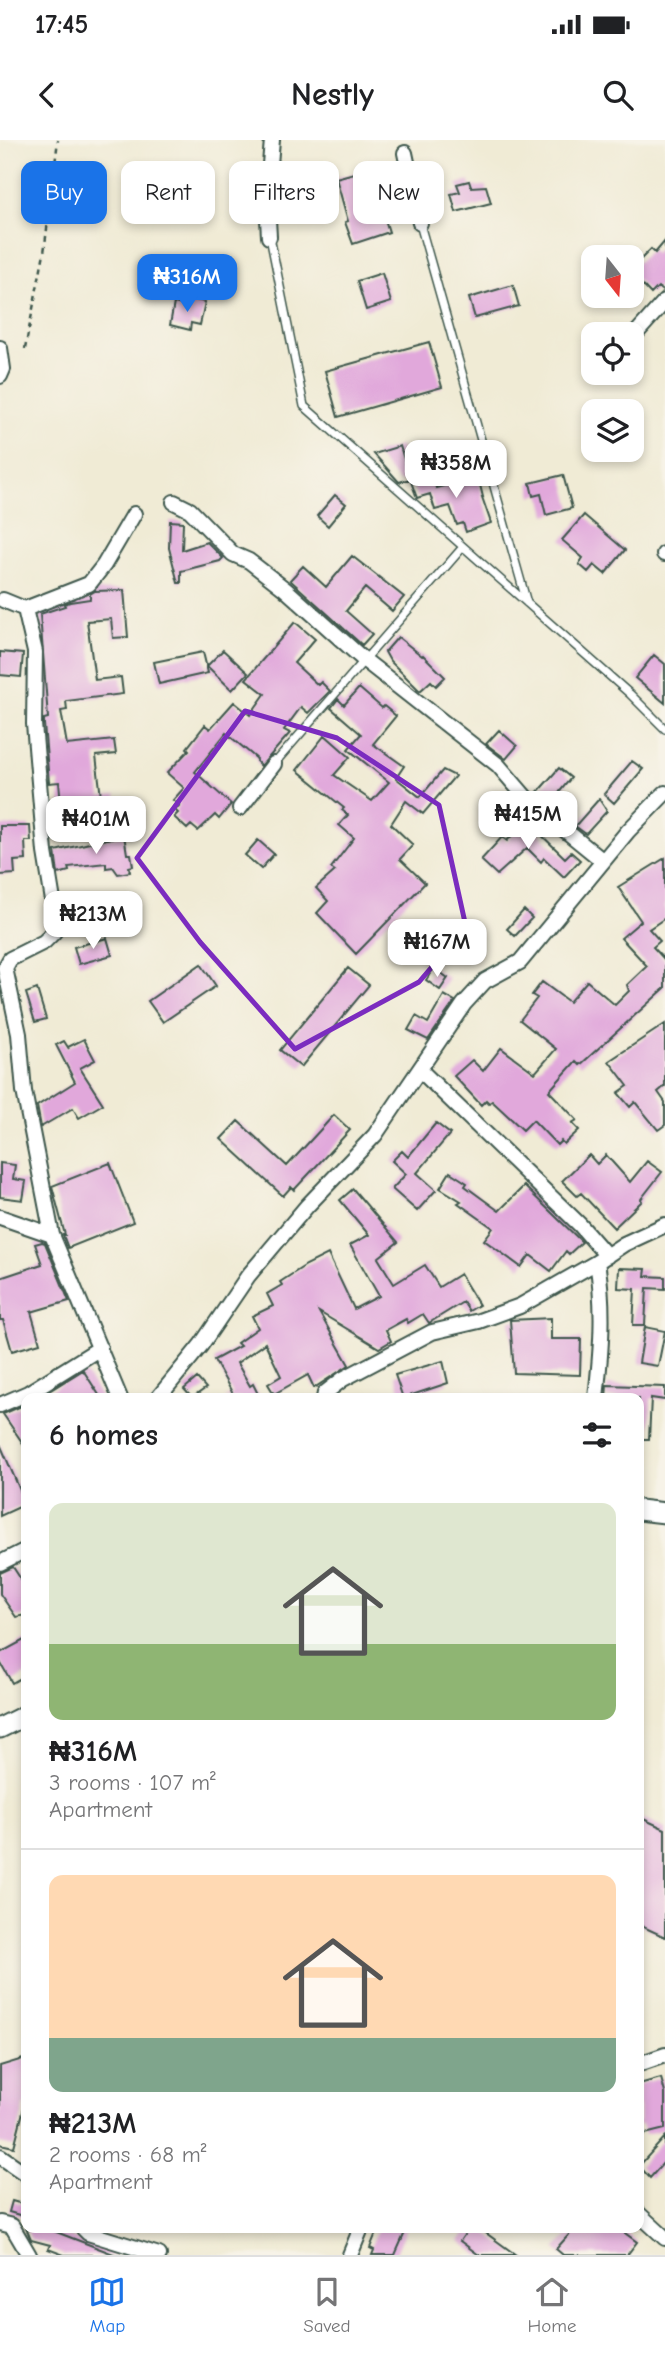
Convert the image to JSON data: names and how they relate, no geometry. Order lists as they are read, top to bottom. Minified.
{"north":"bottom","page":{"status":"17:45","header":"Nestly","chip":["Buy","Rent","Filters","New"],"price":["₦316M","₦358M","₦415M","₦401M","₦213M","₦167M"],"heading":"6 homes","list":[{"name":"₦316M","note":"3 rooms · 107 m² · Apartment"},{"name":"₦213M","note":"2 rooms · 68 m² · Apartment"}],"tabs":["Map","Saved","Home"]}}
